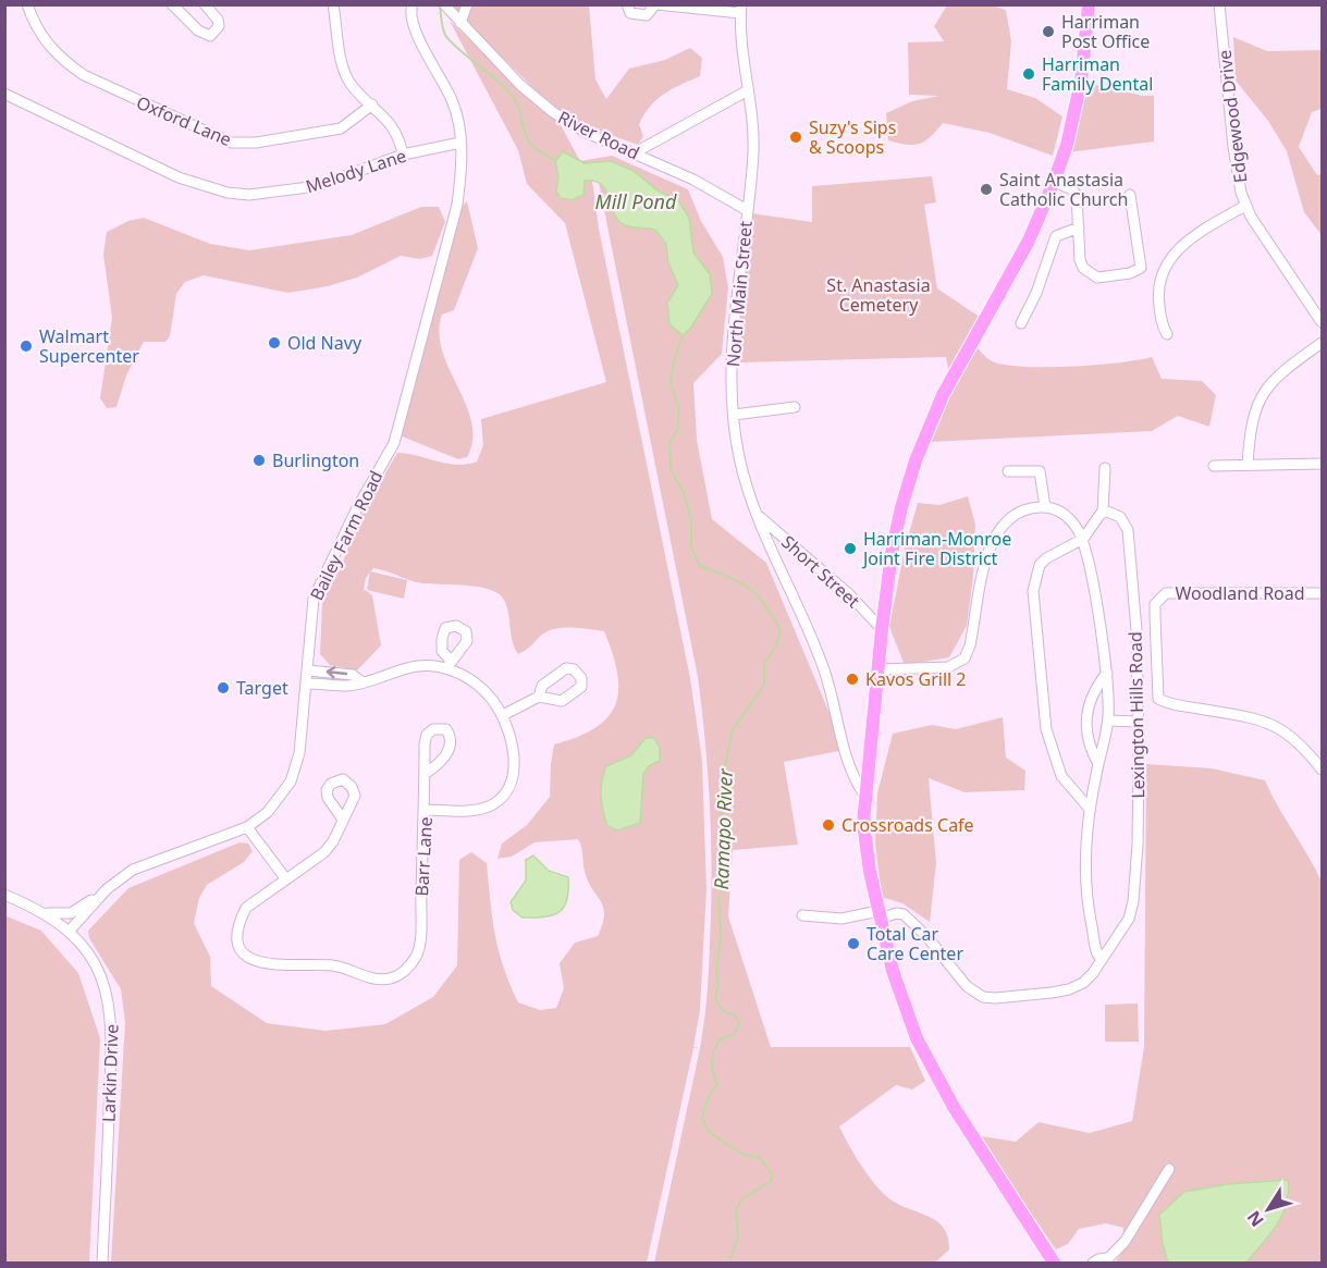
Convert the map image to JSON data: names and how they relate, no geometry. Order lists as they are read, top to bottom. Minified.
{"streets":{"street":["Edgewood Drive","Oxford Lane","River Road","Melody Lane","North Main Street","Bailey Farm Road","Short Street","Woodland Road","Lexington Hills Road","Barr Lane","Larkin Drive"]},"crossings":[["River Road","North Main Street"],["Melody Lane","Bailey Farm Road"],["North Main Street","Short Street"],["Bailey Farm Road","Barr Lane"],["Bailey Farm Road","Larkin Drive"]],"water":["Mill Pond","Ramapo River"],"parks":["St. Anastasia Cemetery"],"places":["Harriman Post Office","Harriman Family Dental","Suzy's Sips & Scoops","Saint Anastasia Catholic Church","Old Navy","Walmart Supercenter","Burlington","Harriman-Monroe Joint Fire District","Kavos Grill 2","Target","Crossroads Cafe","Total Car Care Center"],"north":"bottom left"}
